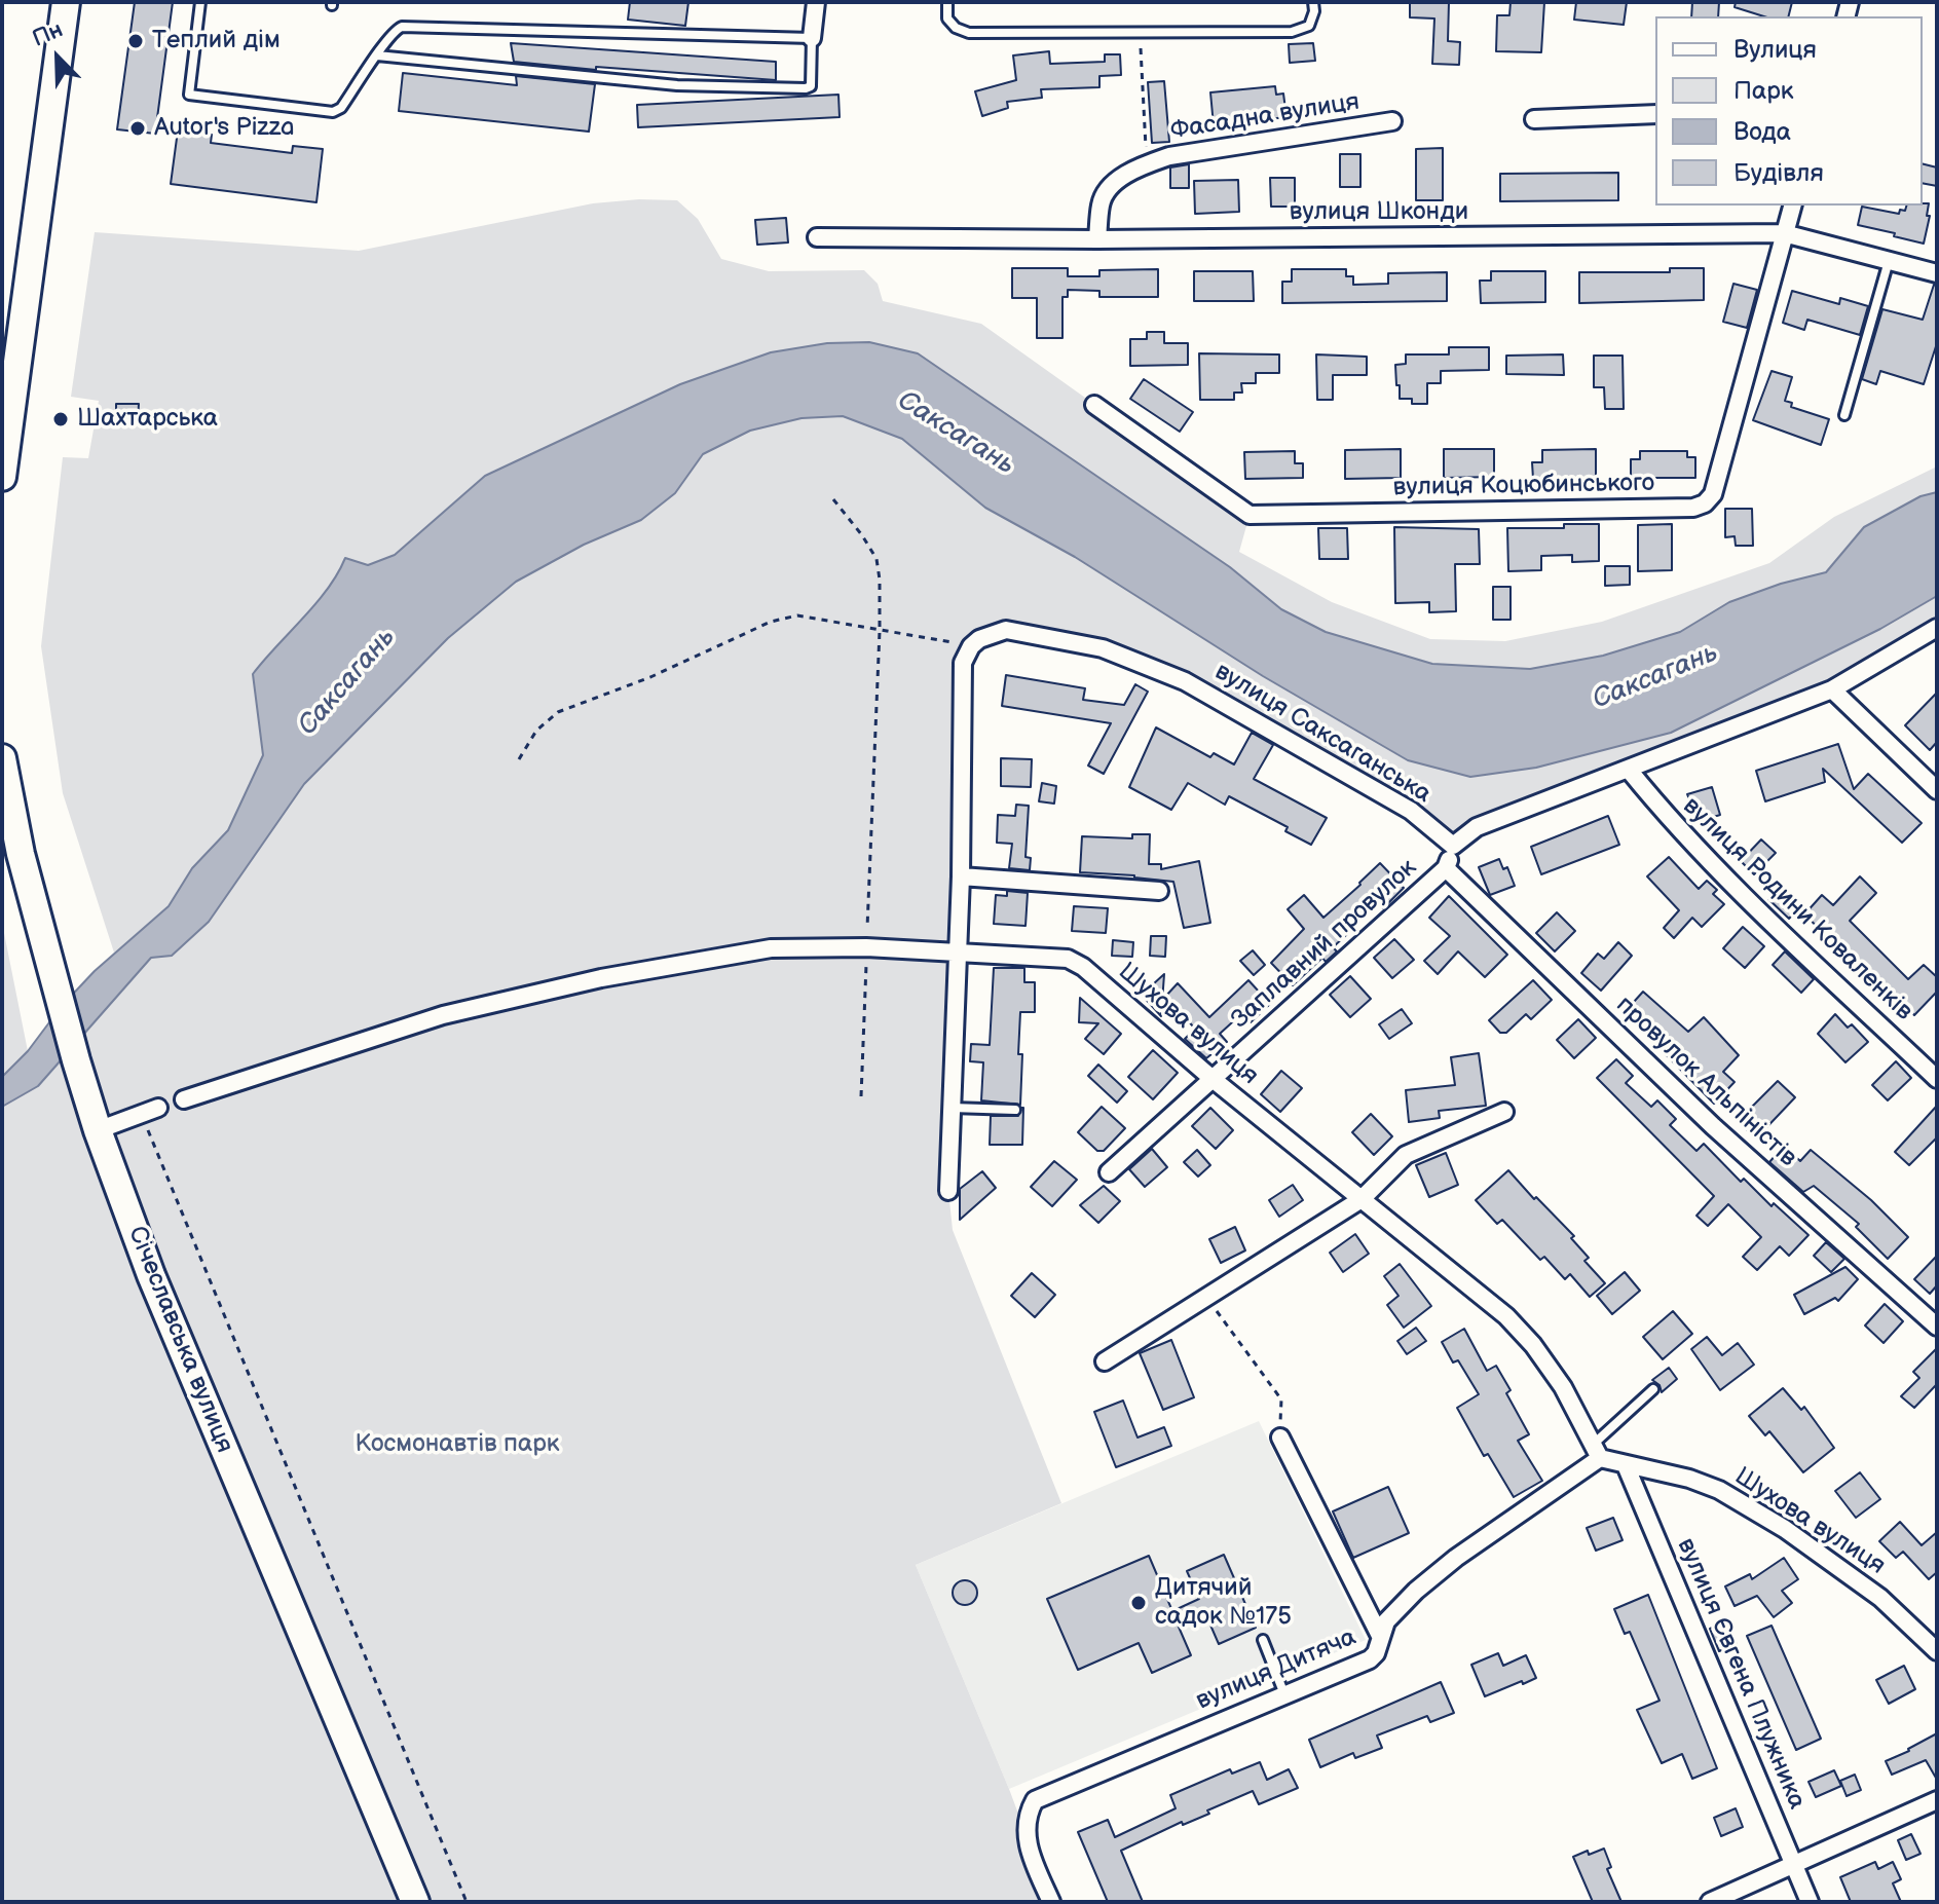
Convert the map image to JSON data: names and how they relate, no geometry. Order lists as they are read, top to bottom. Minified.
{"streets":{"main road":["Січеславська вулиця"],"street":["Фасадна вулиця","вулиця Шконди","вулиця Коцюбинського","вулиця Саксаганська","вулиця Родини Коваленків","Заплавний провулок","Шухова вулиця","провулок Альпіністів","вулиця Дитяча","вулиця Євгена Плужника"]},"crossings":[["Фасадна вулиця","вулиця Шконди"],["вулиця Шконди","вулиця Коцюбинського"],["вулиця Саксаганська","Заплавний провулок"],["Заплавний провулок","Шухова вулиця"],["Заплавний провулок","провулок Альпіністів"],["Шухова вулиця","вулиця Дитяча"],["Шухова вулиця","вулиця Євгена Плужника"]],"water":["Саксагань"],"parks":["Космонавтів парк"],"places":["Теплий дім","Autor's Pizza","Шахтарська","Дитячий садок №175"],"legend":["Вулиця","Парк","Вода","Будівля"],"north":"top left"}
